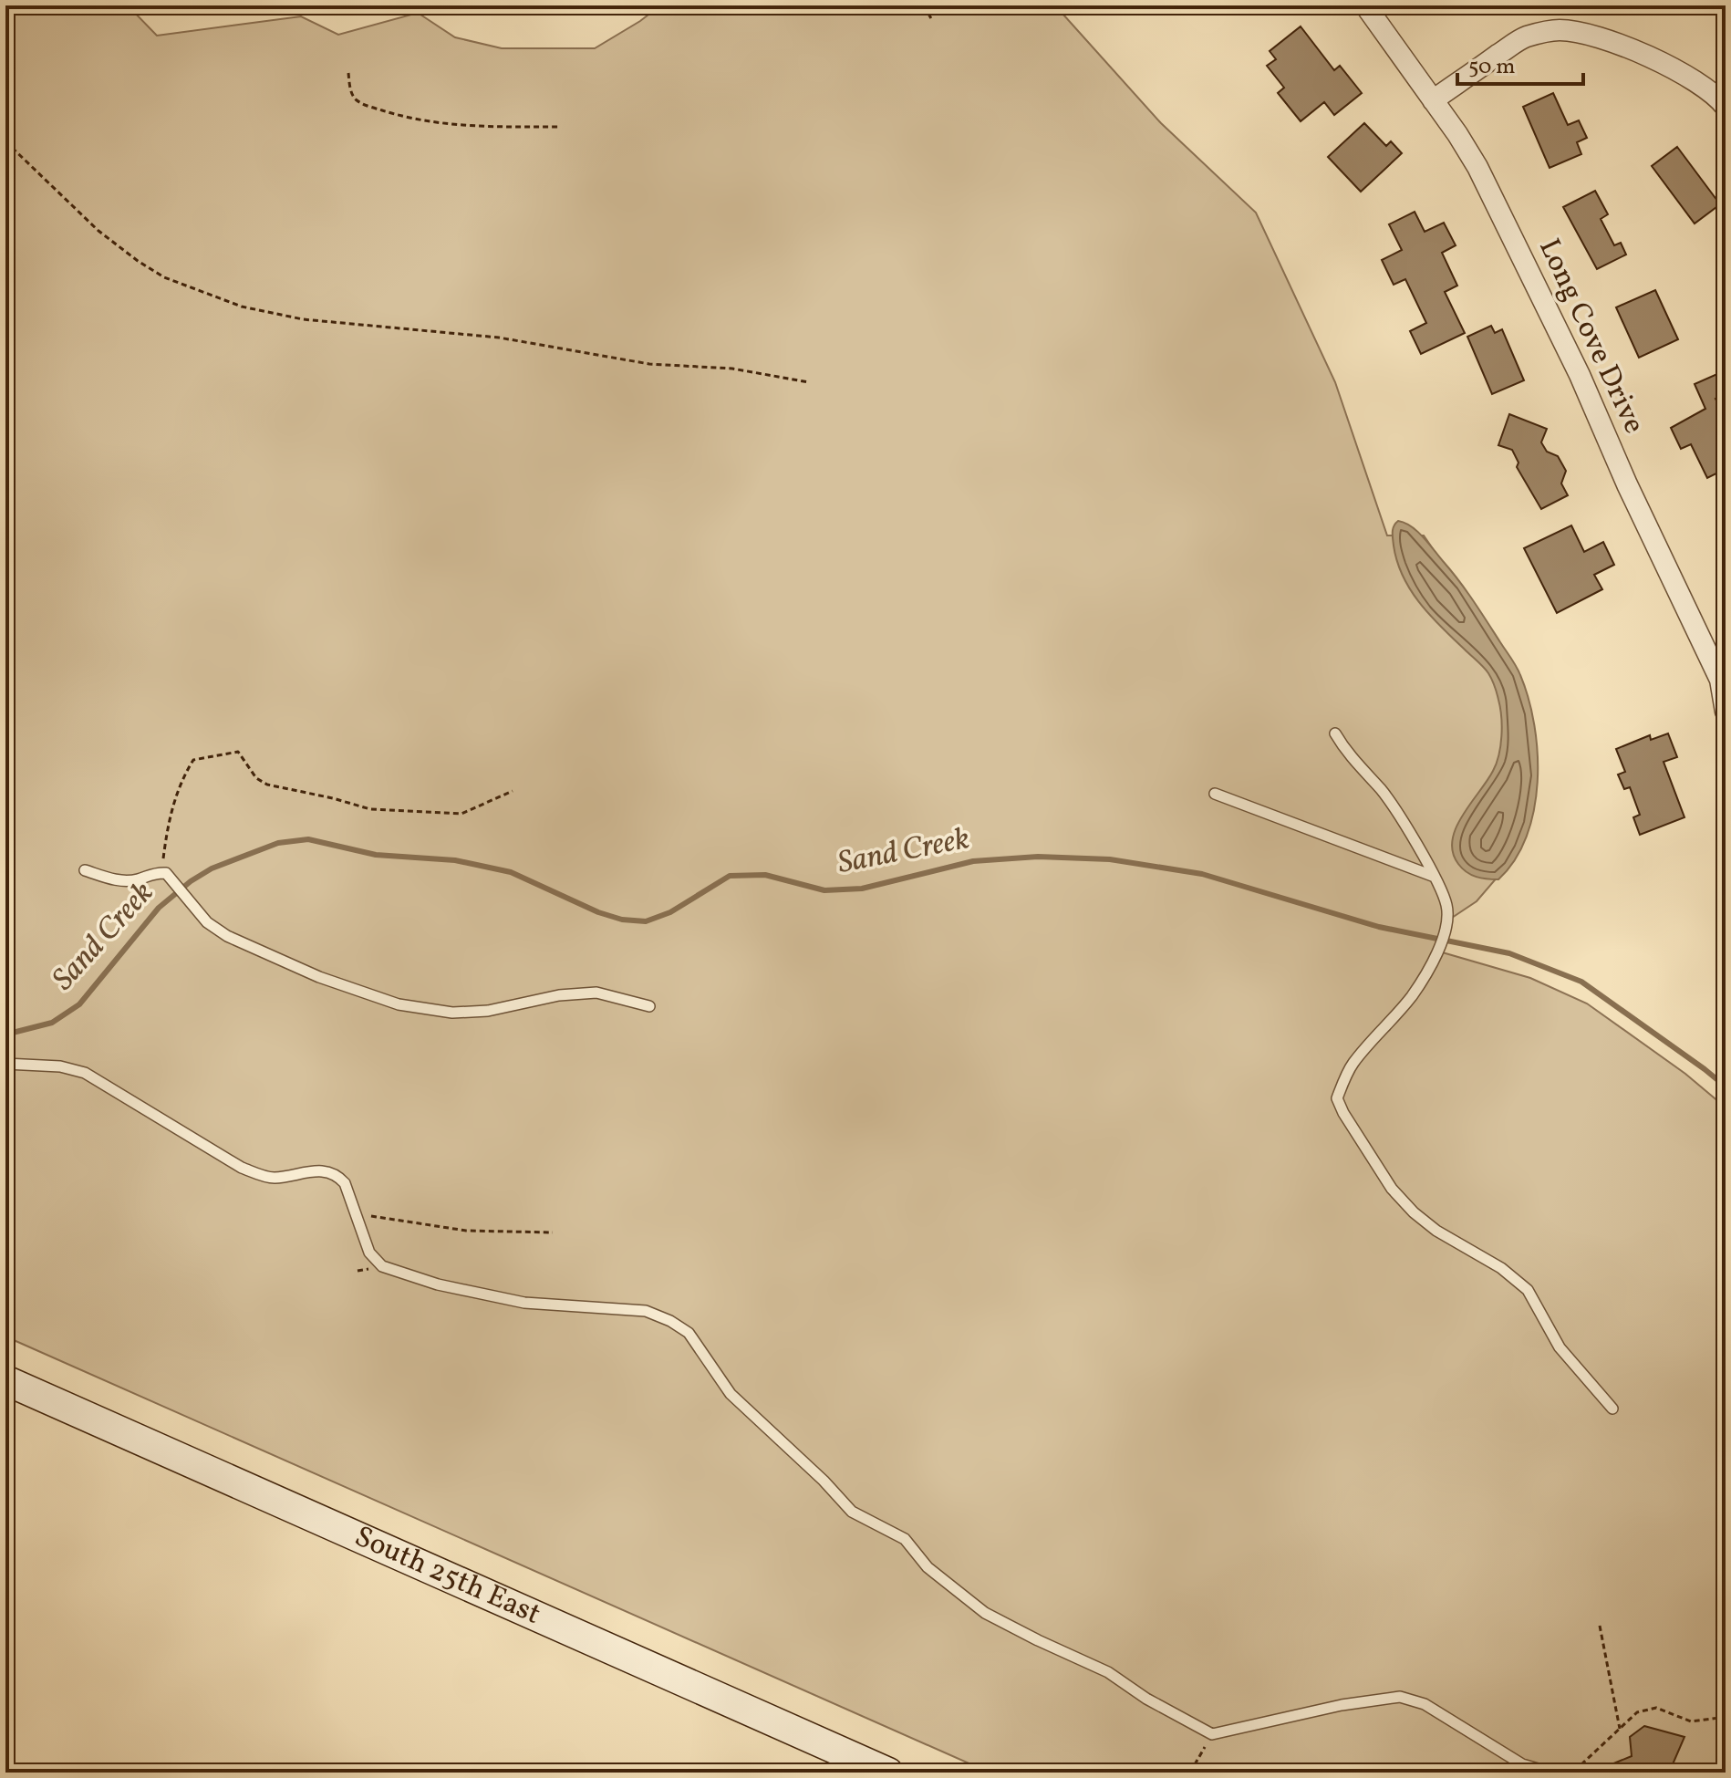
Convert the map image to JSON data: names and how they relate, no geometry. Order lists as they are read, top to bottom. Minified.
{"streets":{"main road":["South 25th East"],"street":["Long Cove Drive"]},"water":["Sand Creek"],"scale_bar":"50 m"}
